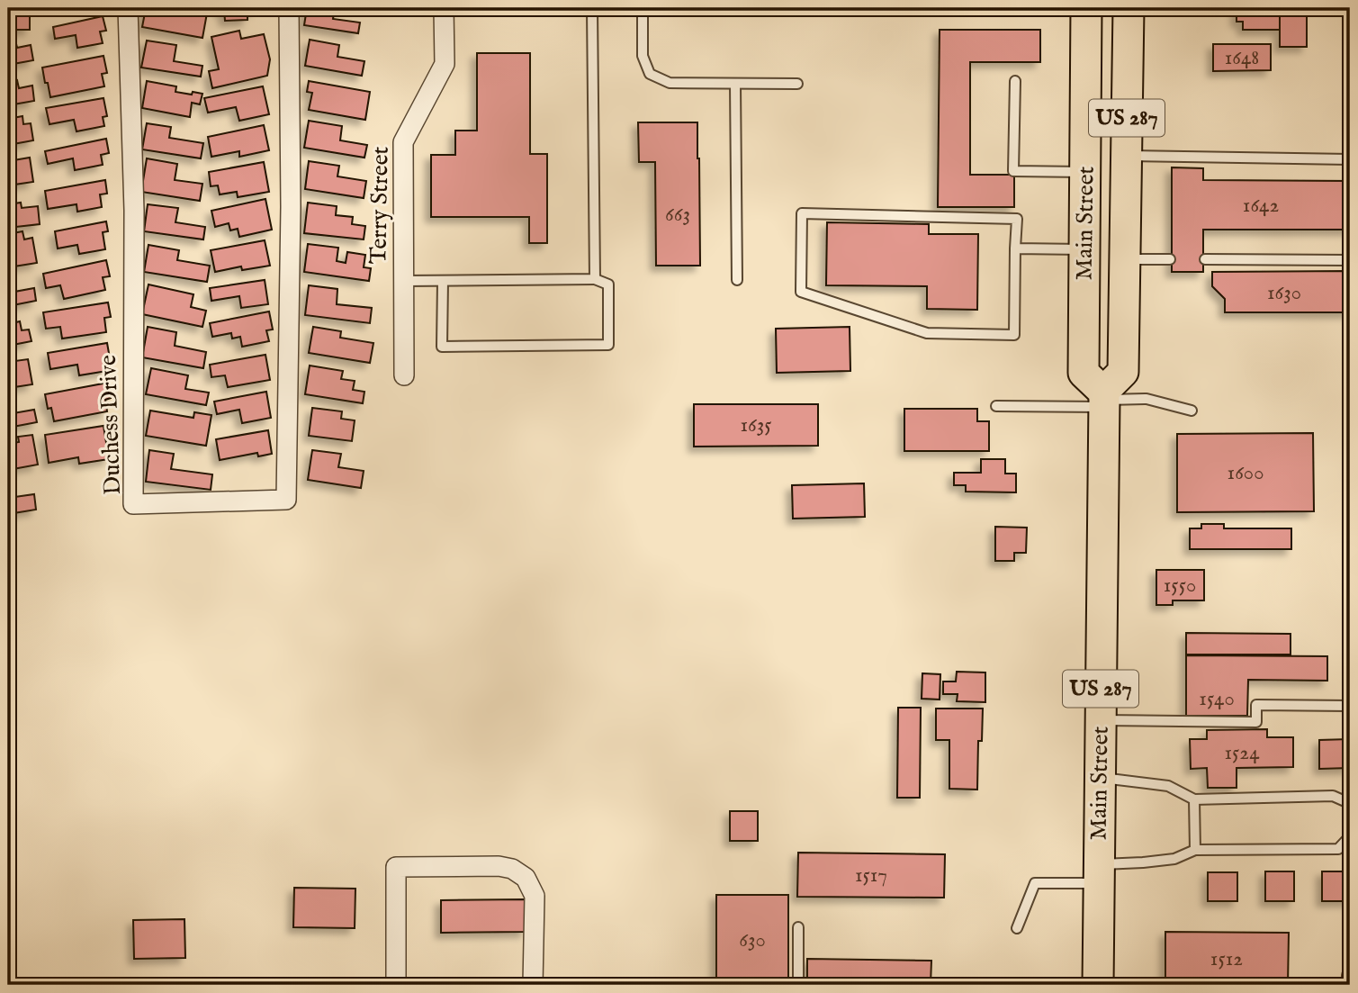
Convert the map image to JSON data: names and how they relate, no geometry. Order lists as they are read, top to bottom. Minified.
{"streets":{"highway":["US 287","Main Street"],"street":["Terry Street","Duchess Drive"]},"house_numbers":["1648","1642","663","1630","1635","1600","1550","1540","1524","1517","630","1512"]}
